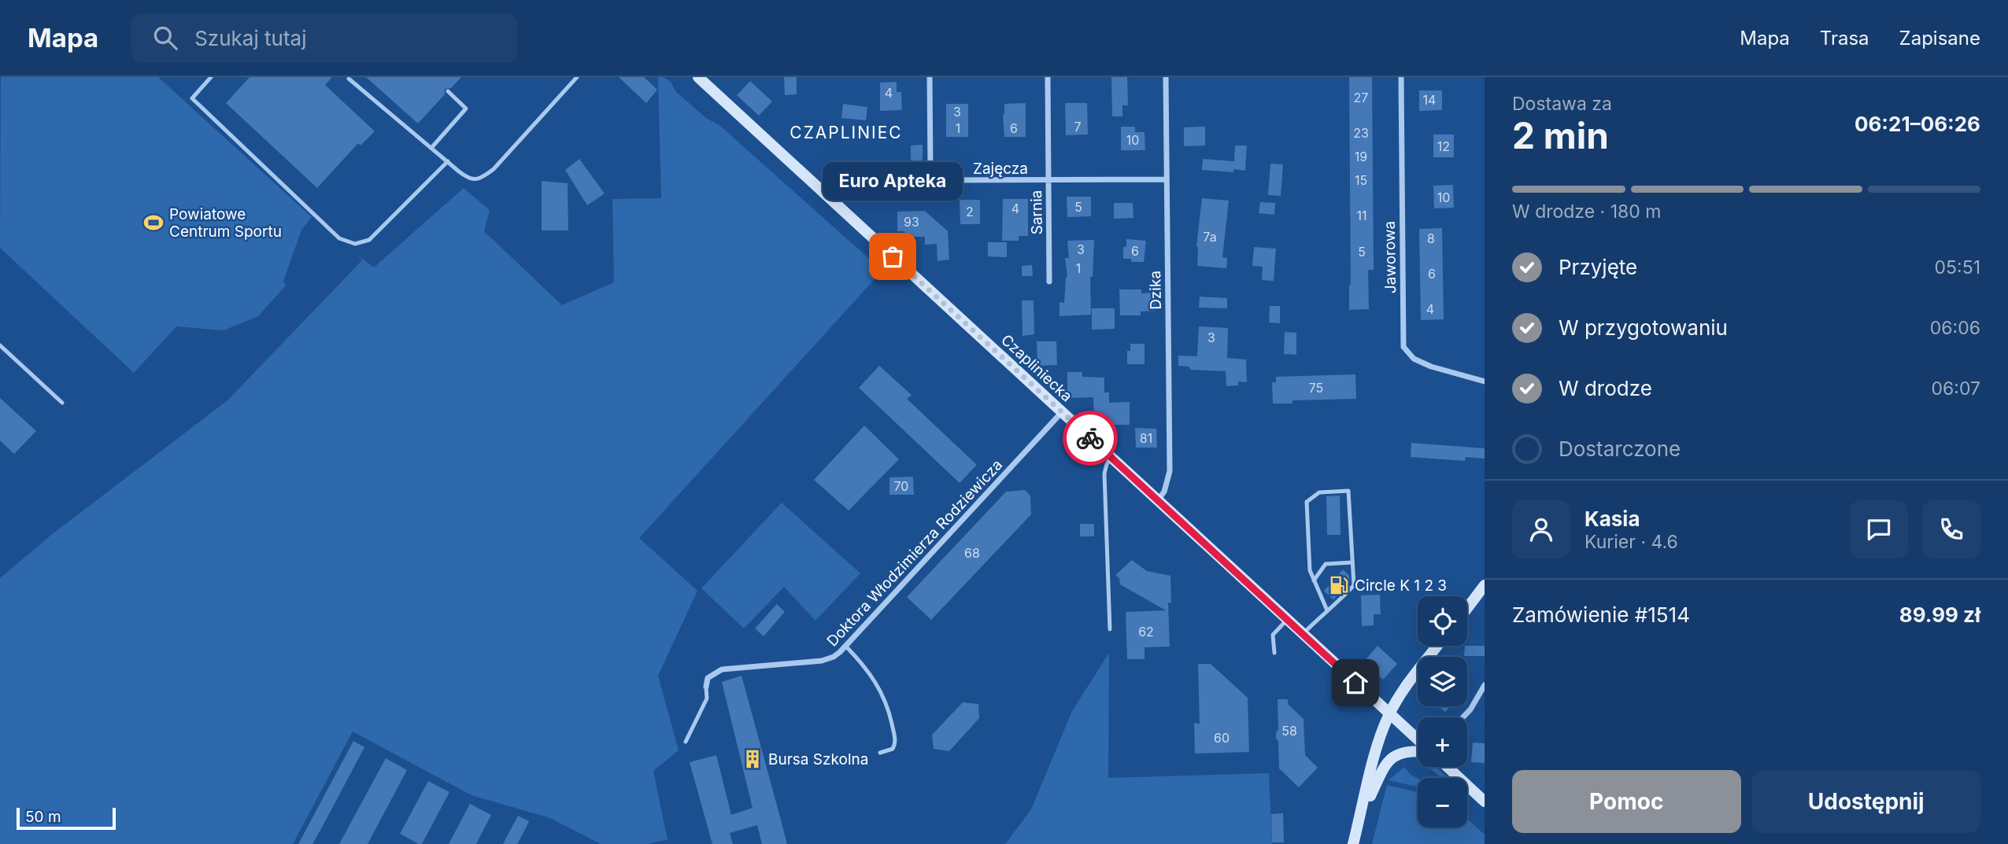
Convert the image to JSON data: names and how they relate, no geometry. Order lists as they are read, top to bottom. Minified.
{"streets":{"main road":["Czapliniecka"],"street":["Zajęcza","Sarnia","Jaworowa","Dzika","Doktora Włodzimierza Rodziewicza"]},"crossings":[["Zajęcza","Sarnia"],["Zajęcza","Dzika"],["Dzika","Czapliniecka"],["Czapliniecka","Doktora Włodzimierza Rodziewicza"]],"districts":["CZAPLINIEC"],"places":{"sports":["Powiatowe Centrum Sportu"],"other":["Euro Apteka"],"fuel station":["Circle K 1 2 3"],"building":["Bursa Szkolna"]},"house_numbers":["4","27","14","3","7","1","6","23","10","12","19","15","10","5","4","2","11","93","7a","8","3","6","5","1","6","4","3","75","81","70","68","62","58","60"],"scale_bar":"50 m","page":{"header":"Mapa","search":"Szukaj tutaj","nav":["Mapa","Trasa","Zapisane"],"heading":["2 min","Dostawa za","06:21–06:26"],"panel":["Kasia","Kurier · 4.6","Zamówienie #1514","89.99 zł"],"bubble":"Euro Apteka","bar":"W drodze · 180 m","list":[["Przyjęte","05:51"],["W przygotowaniu","06:06"],["W drodze","06:07"],"Dostarczone"],"map_buttons":["+","−"],"buttons":["Pomoc","Udostępnij"],"scale":"50 m"}}
